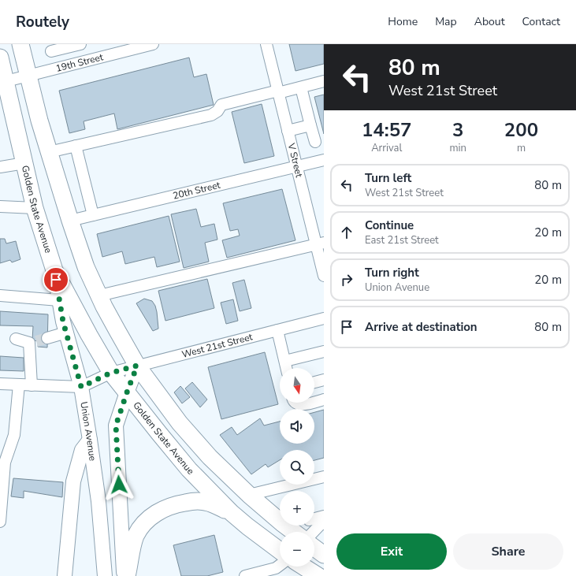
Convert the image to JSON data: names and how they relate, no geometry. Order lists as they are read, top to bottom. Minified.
{"streets":{"highway":["Golden State Avenue"],"main road":["Union Avenue"],"street":["19th Street","V Street","20th Street","West 21st Street"]},"crossings":[["19th Street","Golden State Avenue"],["V Street","20th Street"],["Golden State Avenue","West 21st Street"],["Golden State Avenue","Union Avenue"],["West 21st Street","Union Avenue"]],"north":"bottom","page":{"header":"Routely","nav":["Home","Map","About","Contact"],"turn":["80 m","West 21st Street"],"eta":["14:57","Arrival","3","min","200","m"],"list":[{"name":"Turn left","note":"West 21st Street","value":"80 m"},{"name":"Continue","note":"East 21st Street","value":"20 m"},{"name":"Turn right","note":"Union Avenue","value":"20 m"},{"name":"Arrive at destination","value":"80 m"}],"map_buttons":["+","−"],"buttons":["Exit","Share"]}}
